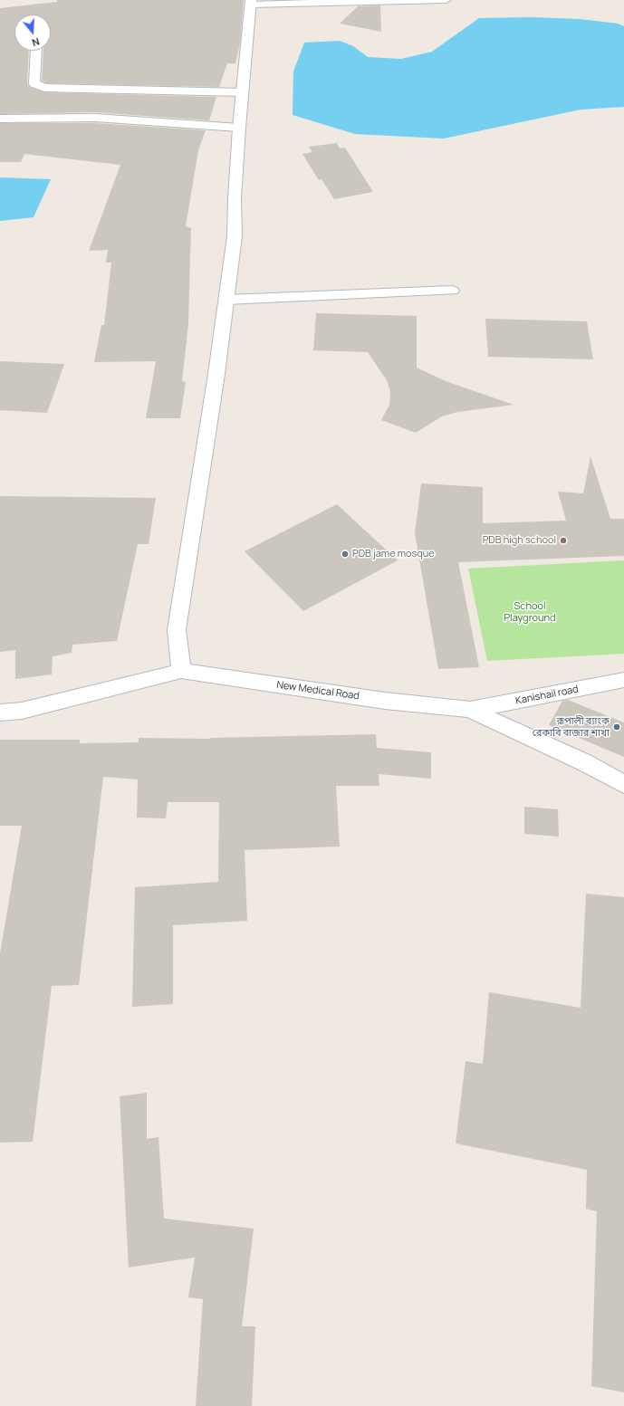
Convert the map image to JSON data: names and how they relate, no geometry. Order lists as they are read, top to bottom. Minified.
{"streets":{"street":["New Medical Road","Kanishail road"]},"crossings":[["New Medical Road","Kanishail road"]],"parks":["School Playground"],"places":["PDB high school","PDB jame mosque","রূপালী ব্যাংক রেকাবি বাজার শাখা"],"north":"bottom"}
